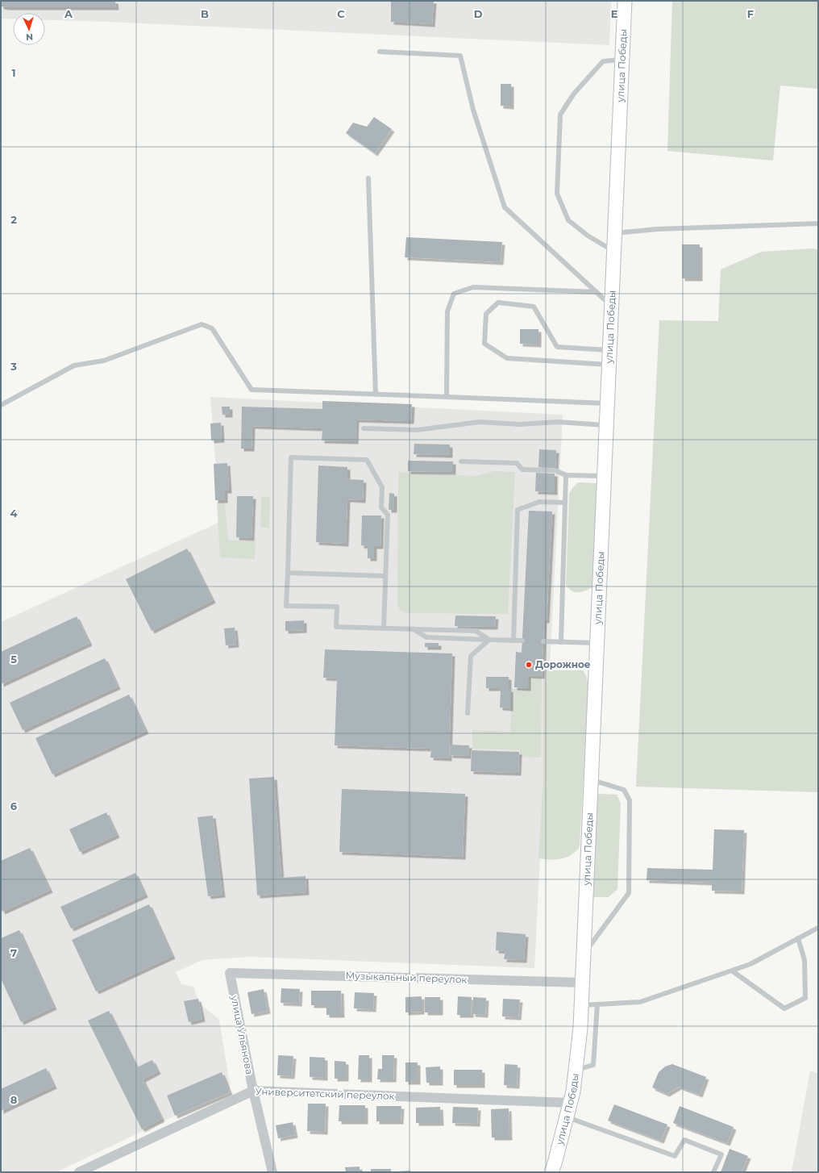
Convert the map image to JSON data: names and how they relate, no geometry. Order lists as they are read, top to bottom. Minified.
{"streets":{"main road":["улица Победы"],"street":["Музыкальный переулок","улица Ульянова","Университетский переулок"]},"crossings":[["улица Победы","Музыкальный переулок"],["улица Победы","Университетский переулок"],["Музыкальный переулок","улица Ульянова"],["улица Ульянова","Университетский переулок"]],"places":["Дорожное"],"north":"bottom","grid":{"columns":["A","B","C","D","E","F"],"rows":["1","2","3","4","5","6","7","8"]}}
